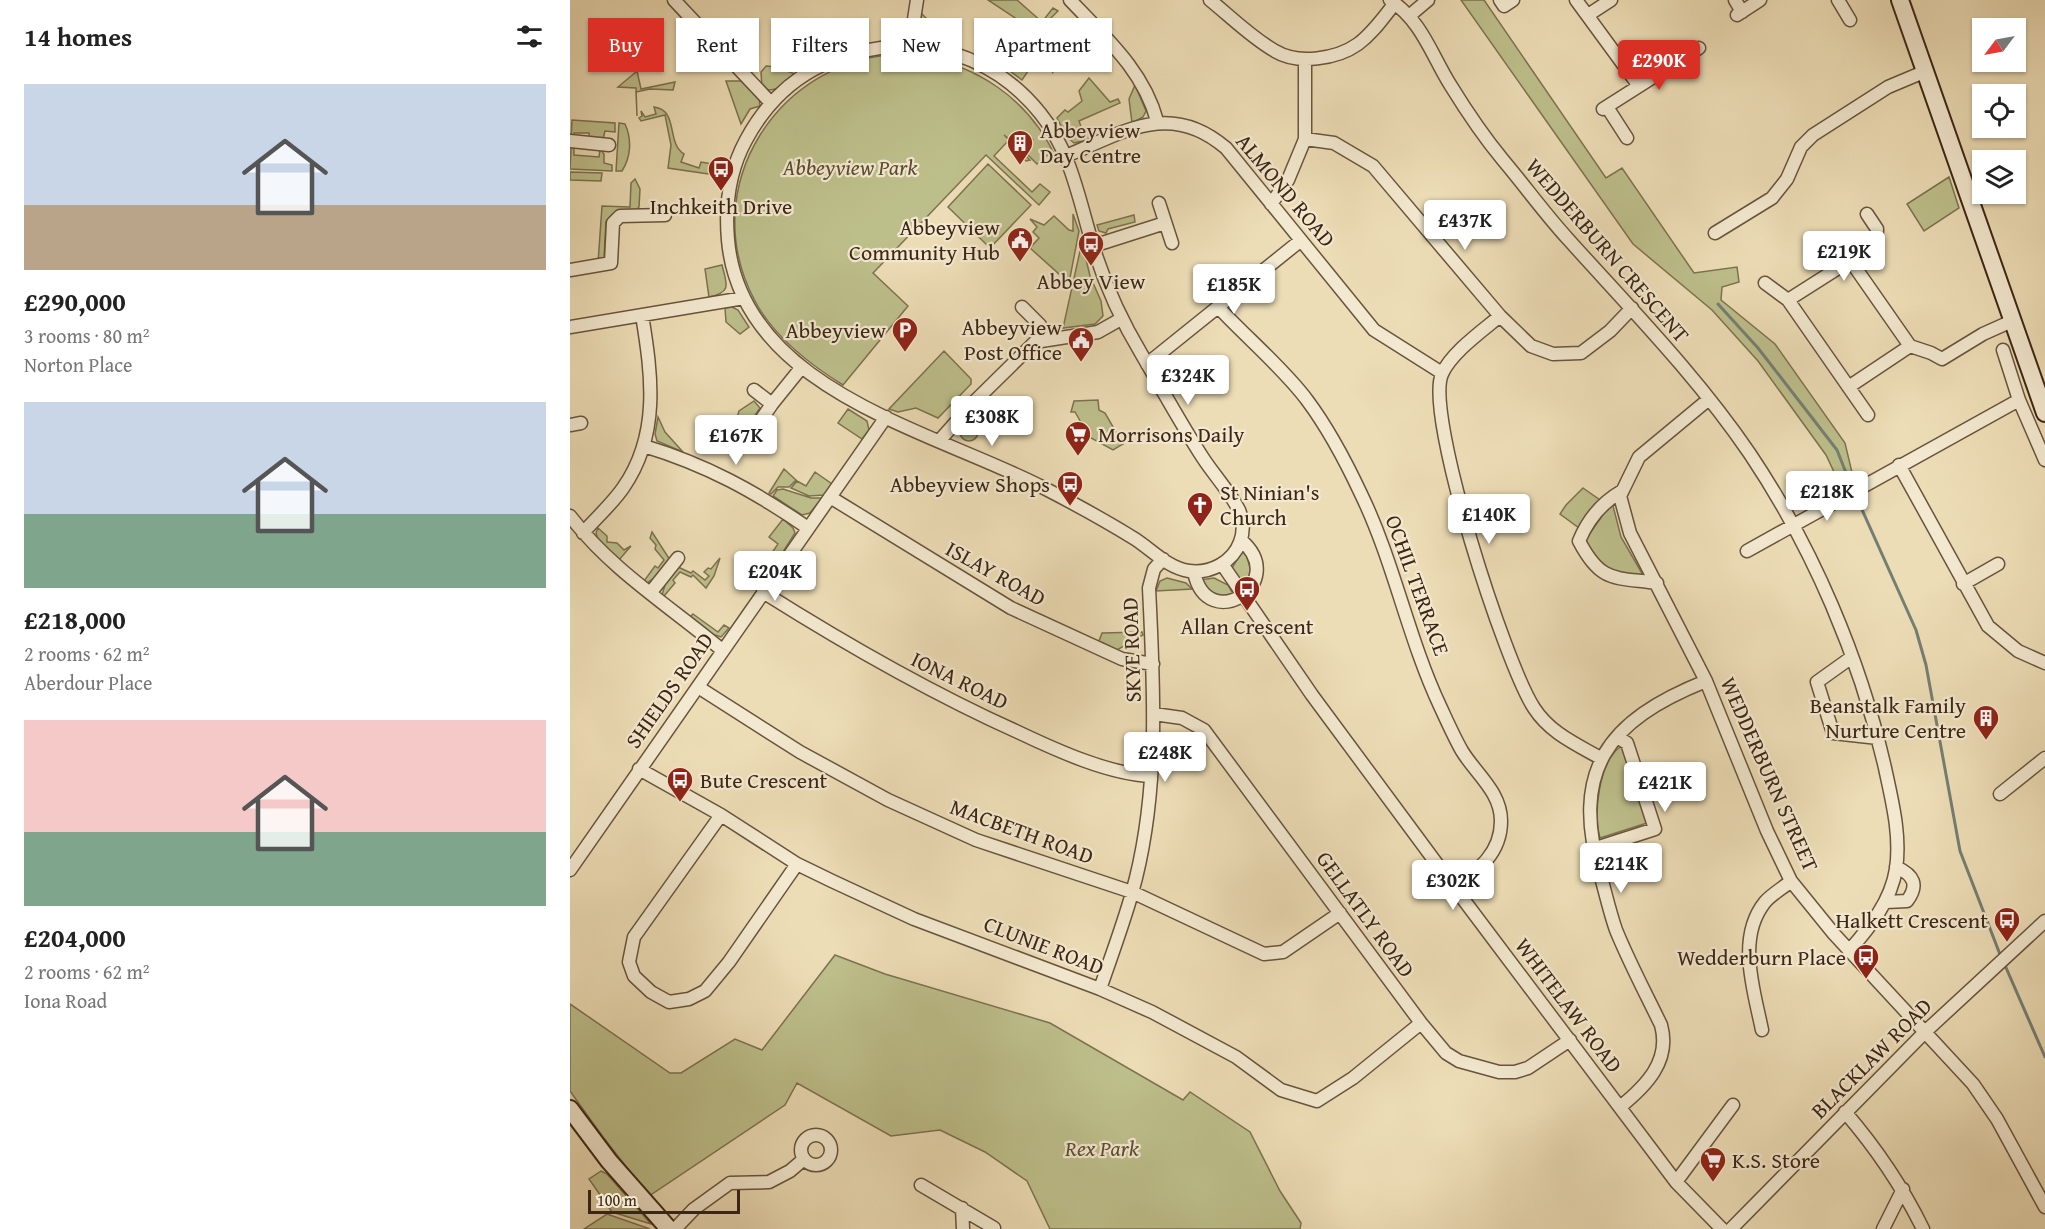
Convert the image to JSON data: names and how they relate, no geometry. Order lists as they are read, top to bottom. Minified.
{"streets":{"street":["ALMOND ROAD","WEDDERBURN CRESCENT","ISLAY ROAD","OCHIL TERRACE","SKYE ROAD","IONA ROAD","SHIELDS ROAD","WEDDERBURN STREET","MACBETH ROAD","GELLATLY ROAD","CLUNIE ROAD","WHITELAW ROAD","BLACKLAW ROAD"]},"crossings":[["WEDDERBURN CRESCENT","WEDDERBURN STREET"],["ISLAY ROAD","SKYE ROAD"],["ISLAY ROAD","SHIELDS ROAD"],["OCHIL TERRACE","WHITELAW ROAD"],["SKYE ROAD","IONA ROAD"],["SKYE ROAD","MACBETH ROAD"],["SKYE ROAD","GELLATLY ROAD"],["SKYE ROAD","CLUNIE ROAD"],["IONA ROAD","SHIELDS ROAD"],["SHIELDS ROAD","MACBETH ROAD"],["SHIELDS ROAD","CLUNIE ROAD"],["WEDDERBURN STREET","BLACKLAW ROAD"],["MACBETH ROAD","GELLATLY ROAD"],["GELLATLY ROAD","CLUNIE ROAD"],["GELLATLY ROAD","WHITELAW ROAD"]],"parks":["Abbeyview Park","Rex Park"],"places":{"building":["Abbeyview Day Centre","Beanstalk Family Nurture Centre"],"bus stop":["Inchkeith Drive","Abbey View","Abbeyview Shops","Allan Crescent","Bute Crescent","Halkett Crescent","Wedderburn Place"],"public building":["Abbeyview Community Hub","Abbeyview Post Office"],"parking":["Abbeyview"],"supermarket":["Morrisons Daily","K.S. Store"],"church":["St Ninian's Church"]},"scale_bar":"100 m","north":"bottom left","page":{"heading":"14 homes","chip":["Buy","Rent","Filters","New","Apartment"],"price":["£290K","£437K","£219K","£185K","£324K","£308K","£167K","£218K","£140K","£204K","£248K","£421K","£214K","£302K"],"list":[{"name":"£290,000","note":"3 rooms · 80 m² · Norton Place"},{"name":"£218,000","note":"2 rooms · 62 m² · Aberdour Place"},{"name":"£204,000","note":"2 rooms · 62 m² · Iona Road"}],"scale":"100 m"}}
